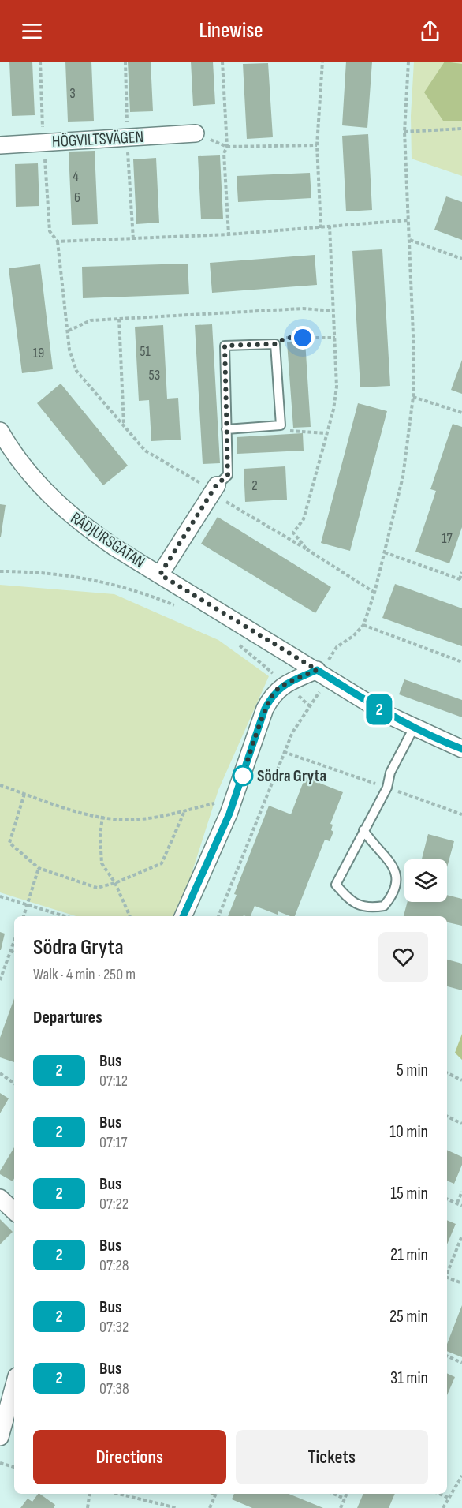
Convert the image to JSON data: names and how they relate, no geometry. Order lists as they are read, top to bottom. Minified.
{"streets":{"street":["HÖGVILTSVÄGEN","RÅDJURSGATAN"]},"places":["Södra Gryta"],"lines":["bus line 2"],"house_numbers":["3","4","6","51","19","53","2","17"],"page":{"header":"Linewise","on_map":"2","heading":[["Södra Gryta","Walk · 4 min · 250 m"],"Departures"],"list":[{"mark":"2","name":"Bus","note":"07:12","value":"5 min"},{"mark":"2","name":"Bus","note":"07:17","value":"10 min"},{"mark":"2","name":"Bus","note":"07:22","value":"15 min"},{"mark":"2","name":"Bus","note":"07:28","value":"21 min"},{"mark":"2","name":"Bus","note":"07:32","value":"25 min"},{"mark":"2","name":"Bus","note":"07:38","value":"31 min"}],"buttons":["Directions","Tickets"]}}
